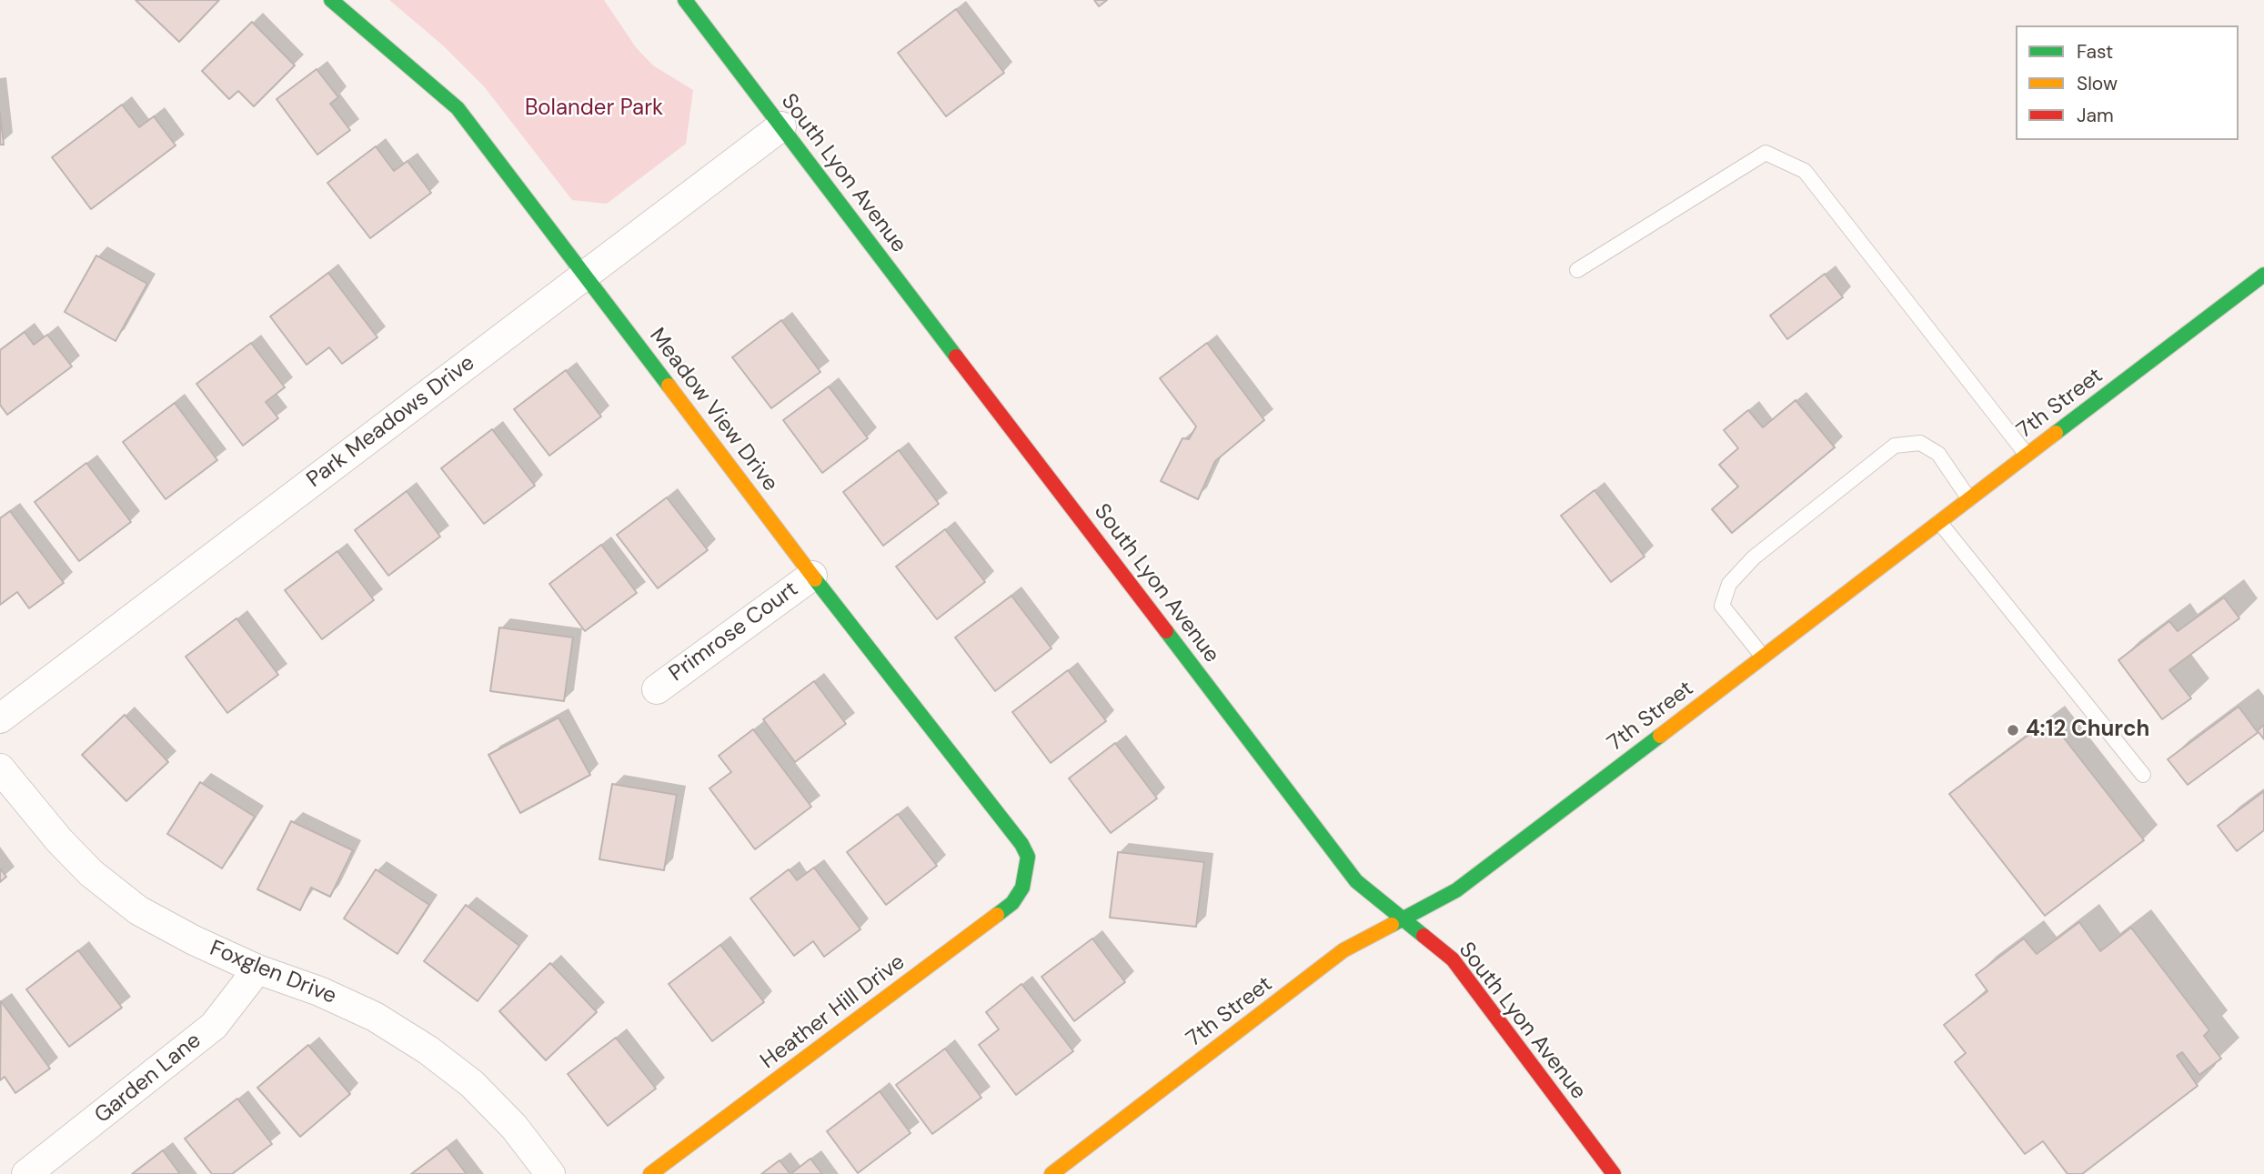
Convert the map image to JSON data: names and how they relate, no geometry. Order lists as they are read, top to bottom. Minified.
{"streets":{"street":["South Lyon Avenue","7th Street","Meadow View Drive","Park Meadows Drive","Primrose Court","Foxglen Drive","Heather Hill Drive","Garden Lane"]},"crossings":[["South Lyon Avenue","7th Street"],["South Lyon Avenue","Park Meadows Drive"],["Meadow View Drive","Park Meadows Drive"],["Meadow View Drive","Primrose Court"],["Meadow View Drive","Heather Hill Drive"],["Foxglen Drive","Garden Lane"]],"parks":["Bolander Park"],"places":["4:12 Church"],"legend":["Fast","Slow","Jam"]}
